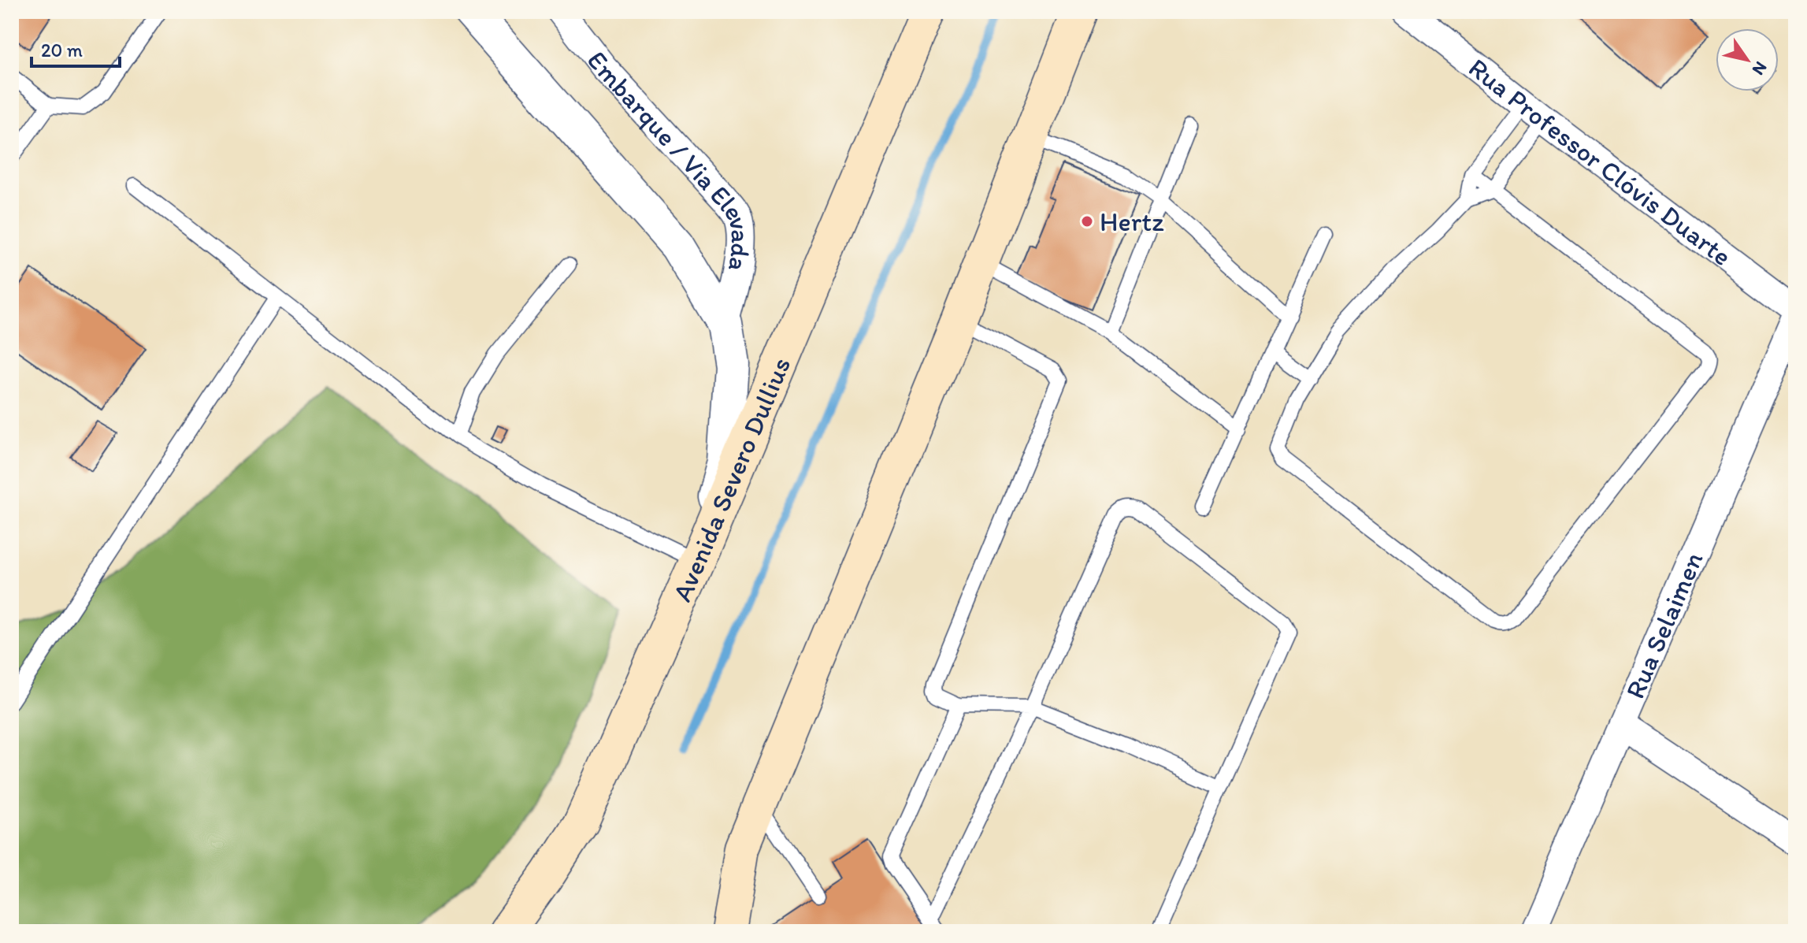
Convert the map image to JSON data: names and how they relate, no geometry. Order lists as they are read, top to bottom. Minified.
{"streets":{"main road":["Avenida Severo Dullius"],"street":["Rua Professor Clóvis Duarte","Embarque / Via Elevada","Rua Selaimen"]},"places":["Hertz"],"scale_bar":"20 m","north":"bottom right"}
